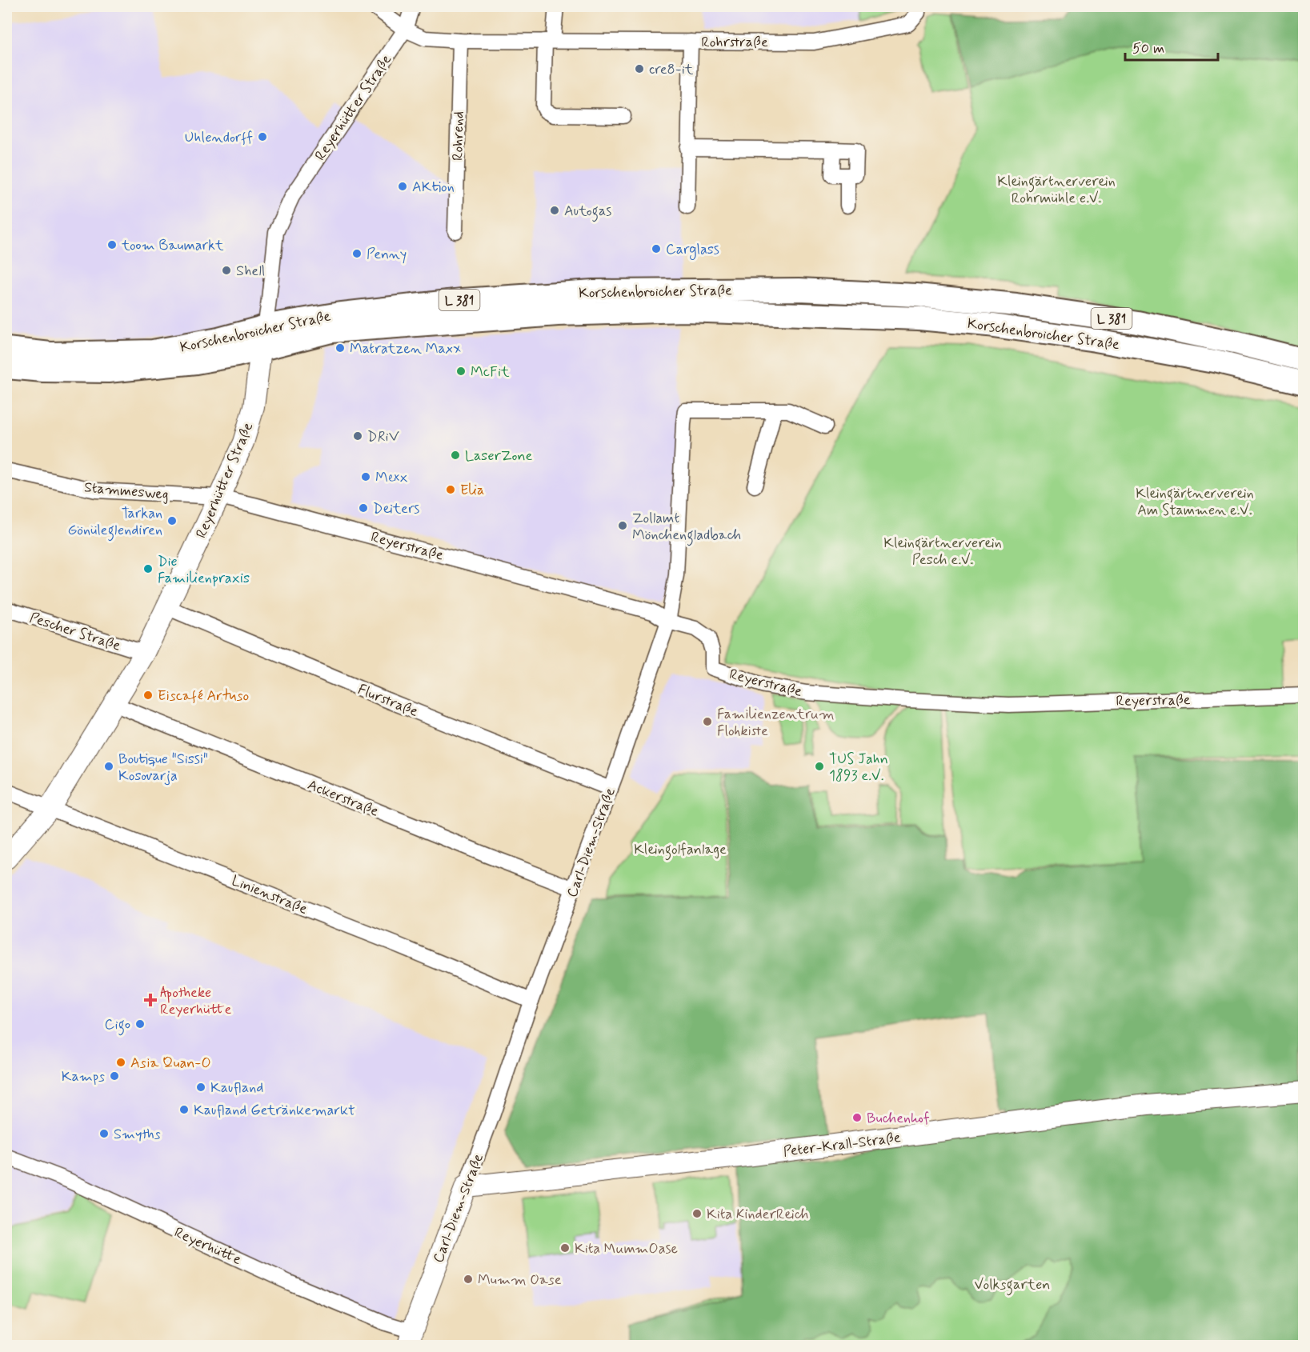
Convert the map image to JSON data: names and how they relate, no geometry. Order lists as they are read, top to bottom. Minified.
{"streets":{"main road":["Korschenbroicher Straße","L 381"],"street":["Rohrstraße","Reyerhütter Straße","Rohrend","Stammesweg","Reyerstraße","Pescher Straße","Flurstraße","Ackerstraße","Carl-Diem-Straße","Linienstraße","Peter-Krall-Straße","Reyerhütte"]},"crossings":[["Rohrstraße","Reyerhütter Straße"],["Rohrstraße","Rohrend"],["Reyerhütter Straße","Korschenbroicher Straße"],["Reyerhütter Straße","Stammesweg"],["Reyerhütter Straße","Reyerstraße"],["Reyerhütter Straße","Pescher Straße"],["Reyerhütter Straße","Flurstraße"],["Reyerhütter Straße","Ackerstraße"],["Reyerhütter Straße","Linienstraße"],["Stammesweg","Reyerstraße"],["Reyerstraße","Carl-Diem-Straße"],["Flurstraße","Carl-Diem-Straße"],["Ackerstraße","Carl-Diem-Straße"],["Carl-Diem-Straße","Linienstraße"],["Carl-Diem-Straße","Peter-Krall-Straße"],["Carl-Diem-Straße","Reyerhütte"]],"parks":["Kleingärtnerverein Rohrmühle e.V.","Kleingärtnerverein Am Stammen e.V.","Kleingärtnerverein Pesch e.V.","Kleingolfanlage","Volksgarten"],"places":{"other":["cre8-it","Uhlendorff","AKtion","Autogas","toom Baumarkt","Carglass","Penny","Shell","Matratzen Maxx","McFit","DRiV","LaserZone","Mexx","Elia","Deiters","Tarkan Gönüleglendiren","Zollamt Mönchengladbach","Die Familienpraxis","Eiscafé Artuso","Familienzentrum Flohkiste","Boutique \"Sissi\" Kosovarja","TUS Jahn 1893 e.V.","Cigo","Asia Quan-O","Kamps","Kaufland","Kaufland Getränkemarkt","Buchenhof","Smyths","Kita KinderReich","Kita MummOase","Mumm Oase"],"health":["Apotheke Reyerhütte"]},"scale_bar":"50 m"}
